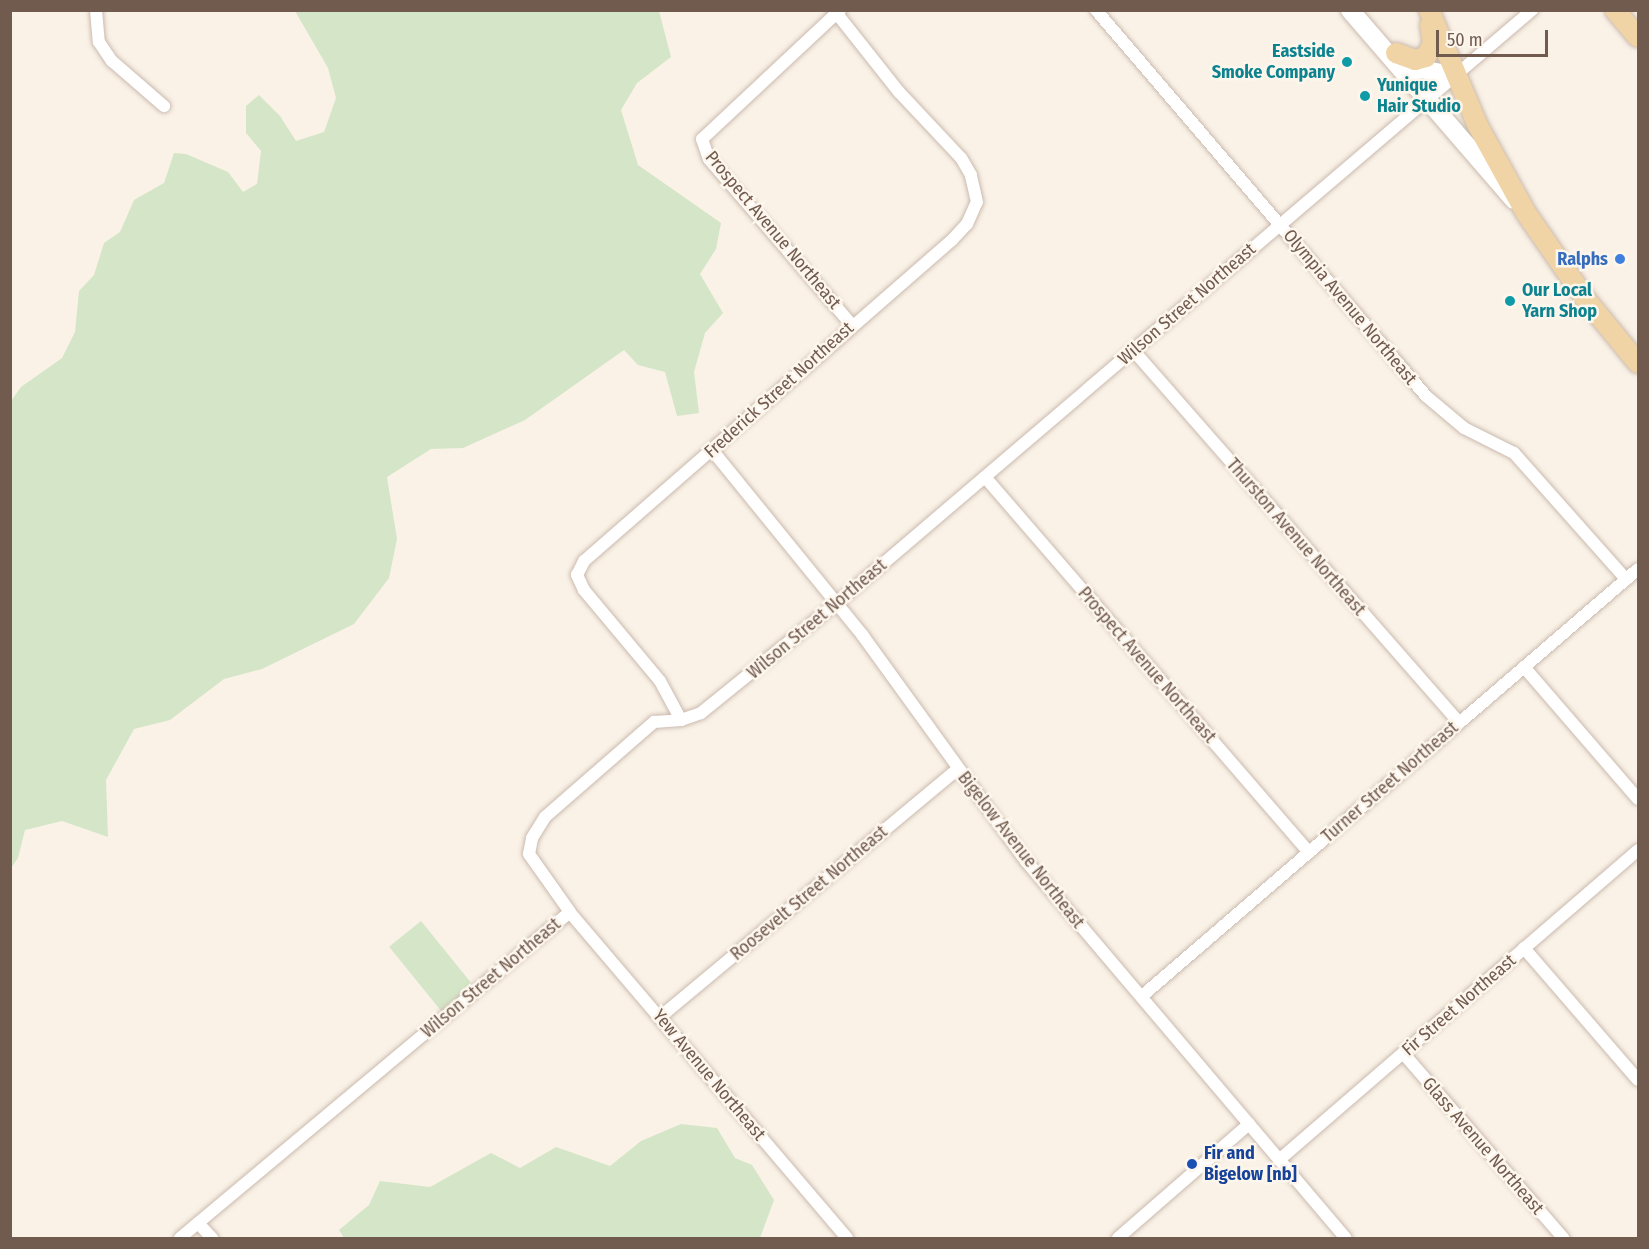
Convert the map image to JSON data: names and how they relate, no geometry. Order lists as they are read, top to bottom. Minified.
{"streets":{"street":["Prospect Avenue Northeast","Wilson Street Northeast","Olympia Avenue Northeast","Frederick Street Northeast","Thurston Avenue Northeast","Turner Street Northeast","Bigelow Avenue Northeast","Roosevelt Street Northeast","Fir Street Northeast","Yew Avenue Northeast","Glass Avenue Northeast"]},"crossings":[["Prospect Avenue Northeast","Wilson Street Northeast"],["Prospect Avenue Northeast","Frederick Street Northeast"],["Prospect Avenue Northeast","Turner Street Northeast"],["Wilson Street Northeast","Olympia Avenue Northeast"],["Wilson Street Northeast","Frederick Street Northeast"],["Wilson Street Northeast","Thurston Avenue Northeast"],["Wilson Street Northeast","Bigelow Avenue Northeast"],["Wilson Street Northeast","Yew Avenue Northeast"],["Olympia Avenue Northeast","Turner Street Northeast"],["Frederick Street Northeast","Bigelow Avenue Northeast"],["Thurston Avenue Northeast","Turner Street Northeast"],["Turner Street Northeast","Bigelow Avenue Northeast"],["Bigelow Avenue Northeast","Roosevelt Street Northeast"],["Bigelow Avenue Northeast","Fir Street Northeast"],["Roosevelt Street Northeast","Yew Avenue Northeast"],["Fir Street Northeast","Glass Avenue Northeast"]],"places":["Eastside Smoke Company","Yunique Hair Studio","Ralphs","Our Local Yarn Shop","Fir and Bigelow [nb]"],"scale_bar":"50 m"}
